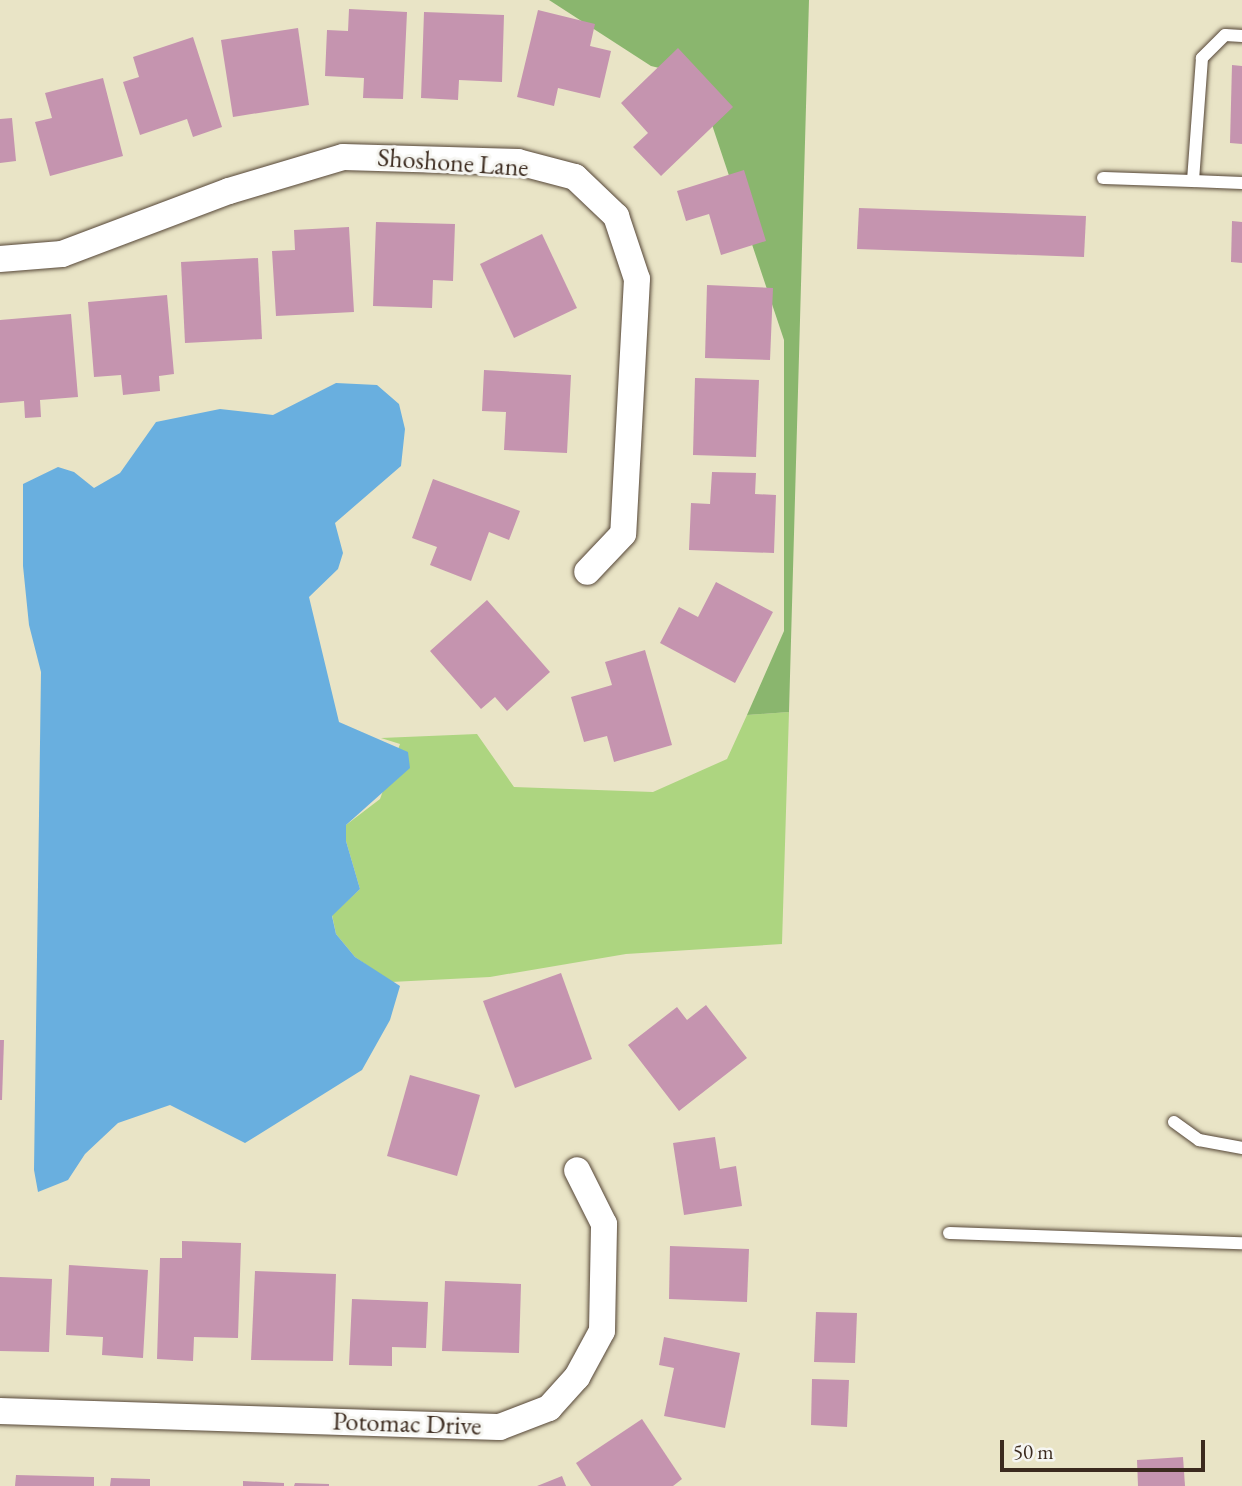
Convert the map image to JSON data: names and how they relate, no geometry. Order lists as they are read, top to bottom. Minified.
{"streets":{"street":["Shoshone Lane","Potomac Drive"]},"scale_bar":"50 m"}
